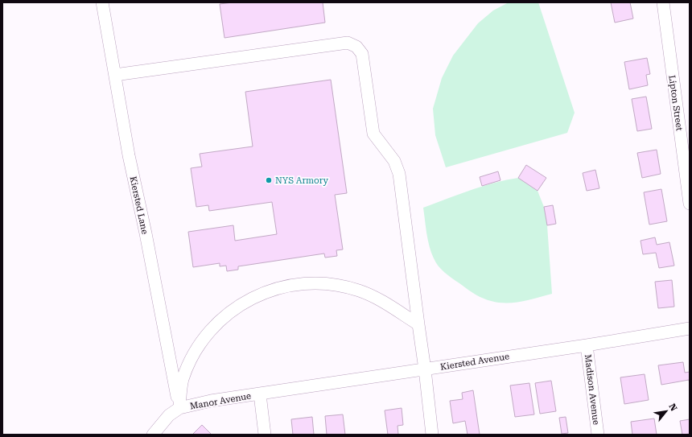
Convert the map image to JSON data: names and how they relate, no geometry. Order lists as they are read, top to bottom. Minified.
{"streets":{"street":["Lipton Street","Kiersted Lane","Kiersted Avenue","Madison Avenue","Manor Avenue"]},"crossings":[["Kiersted Lane","Manor Avenue"],["Kiersted Avenue","Madison Avenue"],["Kiersted Avenue","Manor Avenue"]],"places":["NYS Armory"],"north":"top right"}
